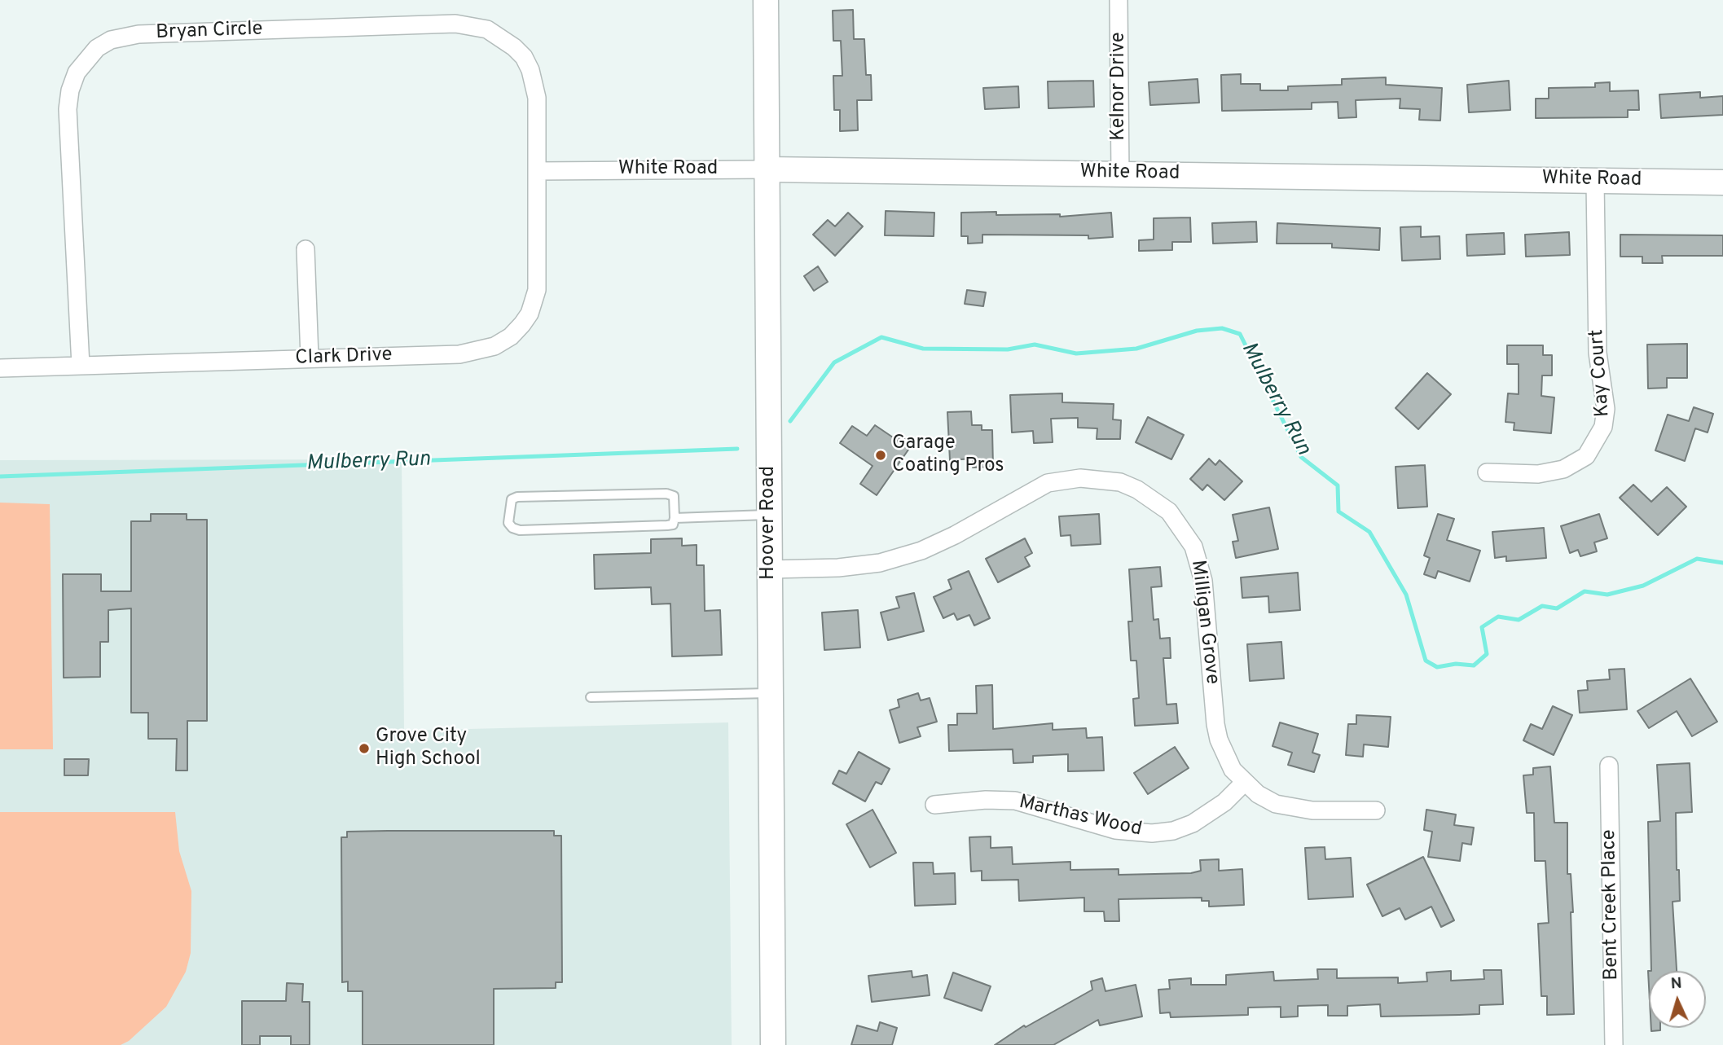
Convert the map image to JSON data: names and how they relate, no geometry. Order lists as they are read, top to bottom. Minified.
{"streets":{"main road":["White Road","Hoover Road"],"street":["Bryan Circle","Kelnor Drive","Clark Drive","Kay Court","Milligan Grove","Marthas Wood","Bent Creek Place"]},"crossings":[["Bryan Circle","White Road"],["Bryan Circle","Clark Drive"],["Kelnor Drive","White Road"],["White Road","Clark Drive"],["White Road","Kay Court"],["White Road","Hoover Road"],["Hoover Road","Milligan Grove"],["Milligan Grove","Marthas Wood"]],"water":["Mulberry Run"],"places":["Garage Coating Pros","Grove City High School"],"north":"top"}
